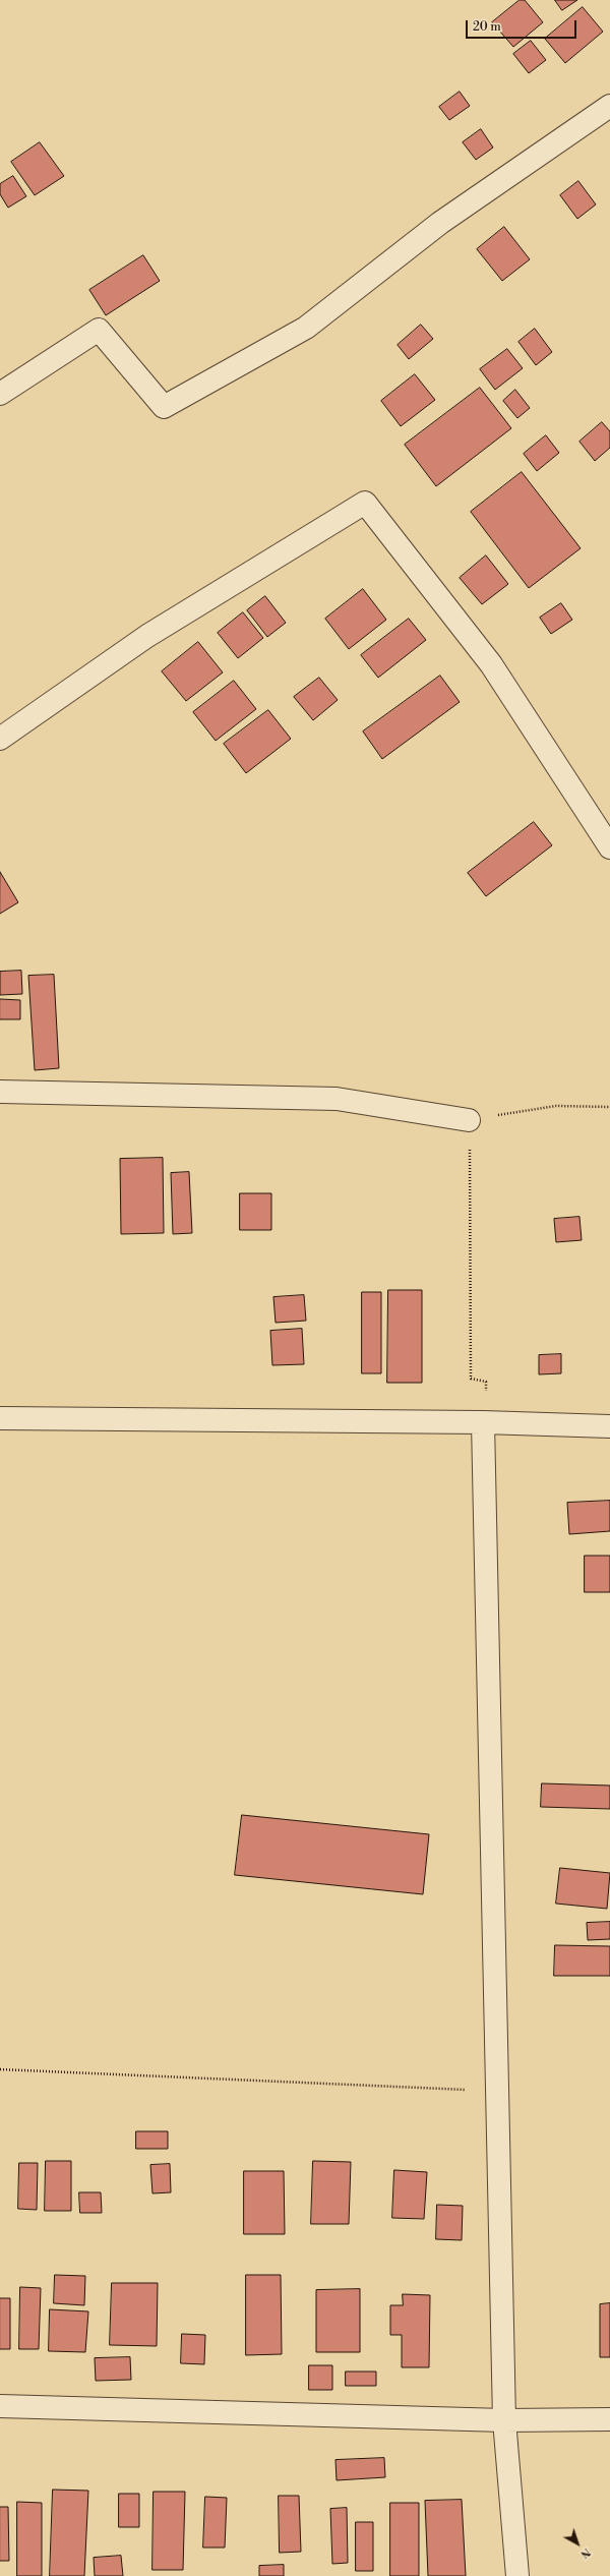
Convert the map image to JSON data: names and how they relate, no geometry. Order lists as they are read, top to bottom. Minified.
{"scale_bar":"20 m","north":"bottom right"}
